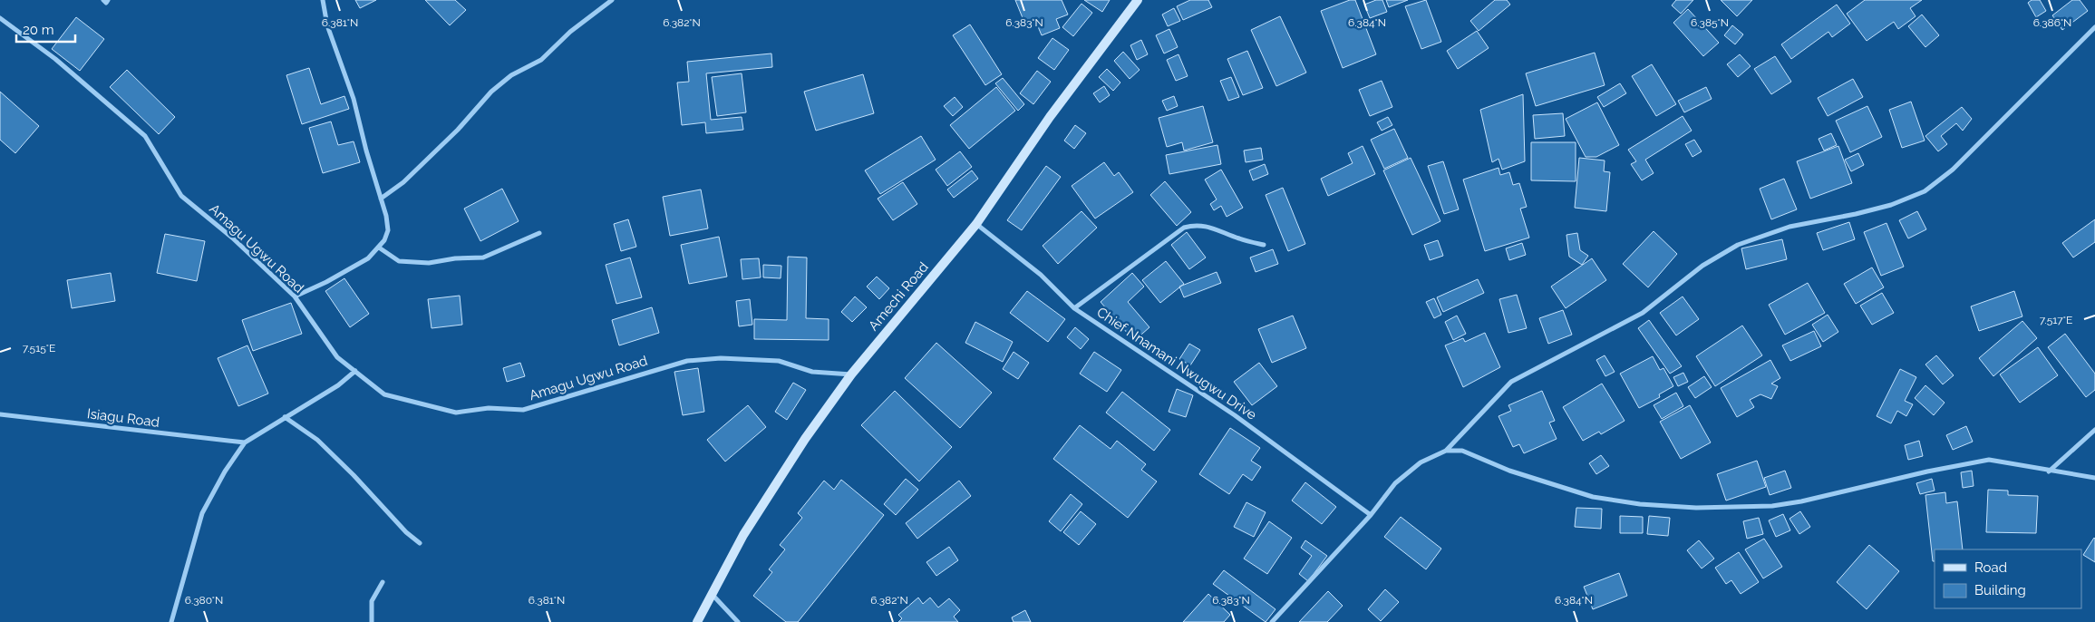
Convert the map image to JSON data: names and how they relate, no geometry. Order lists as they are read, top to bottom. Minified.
{"streets":{"main road":["Amechi Road"],"street":["Amagu Ugwu Road","Chief Nnamani Nwugwu Drive","Isiagu Road"]},"crossings":[["Amagu Ugwu Road","Amechi Road"],["Amechi Road","Chief Nnamani Nwugwu Drive"]],"legend":["Road","Building"],"scale_bar":"20 m","coordinates":["6.381°N","6.382°N","6.383°N","6.384°N","6.385°N","6.386°N","7.517°E","7.515°E","6.380°N"]}
